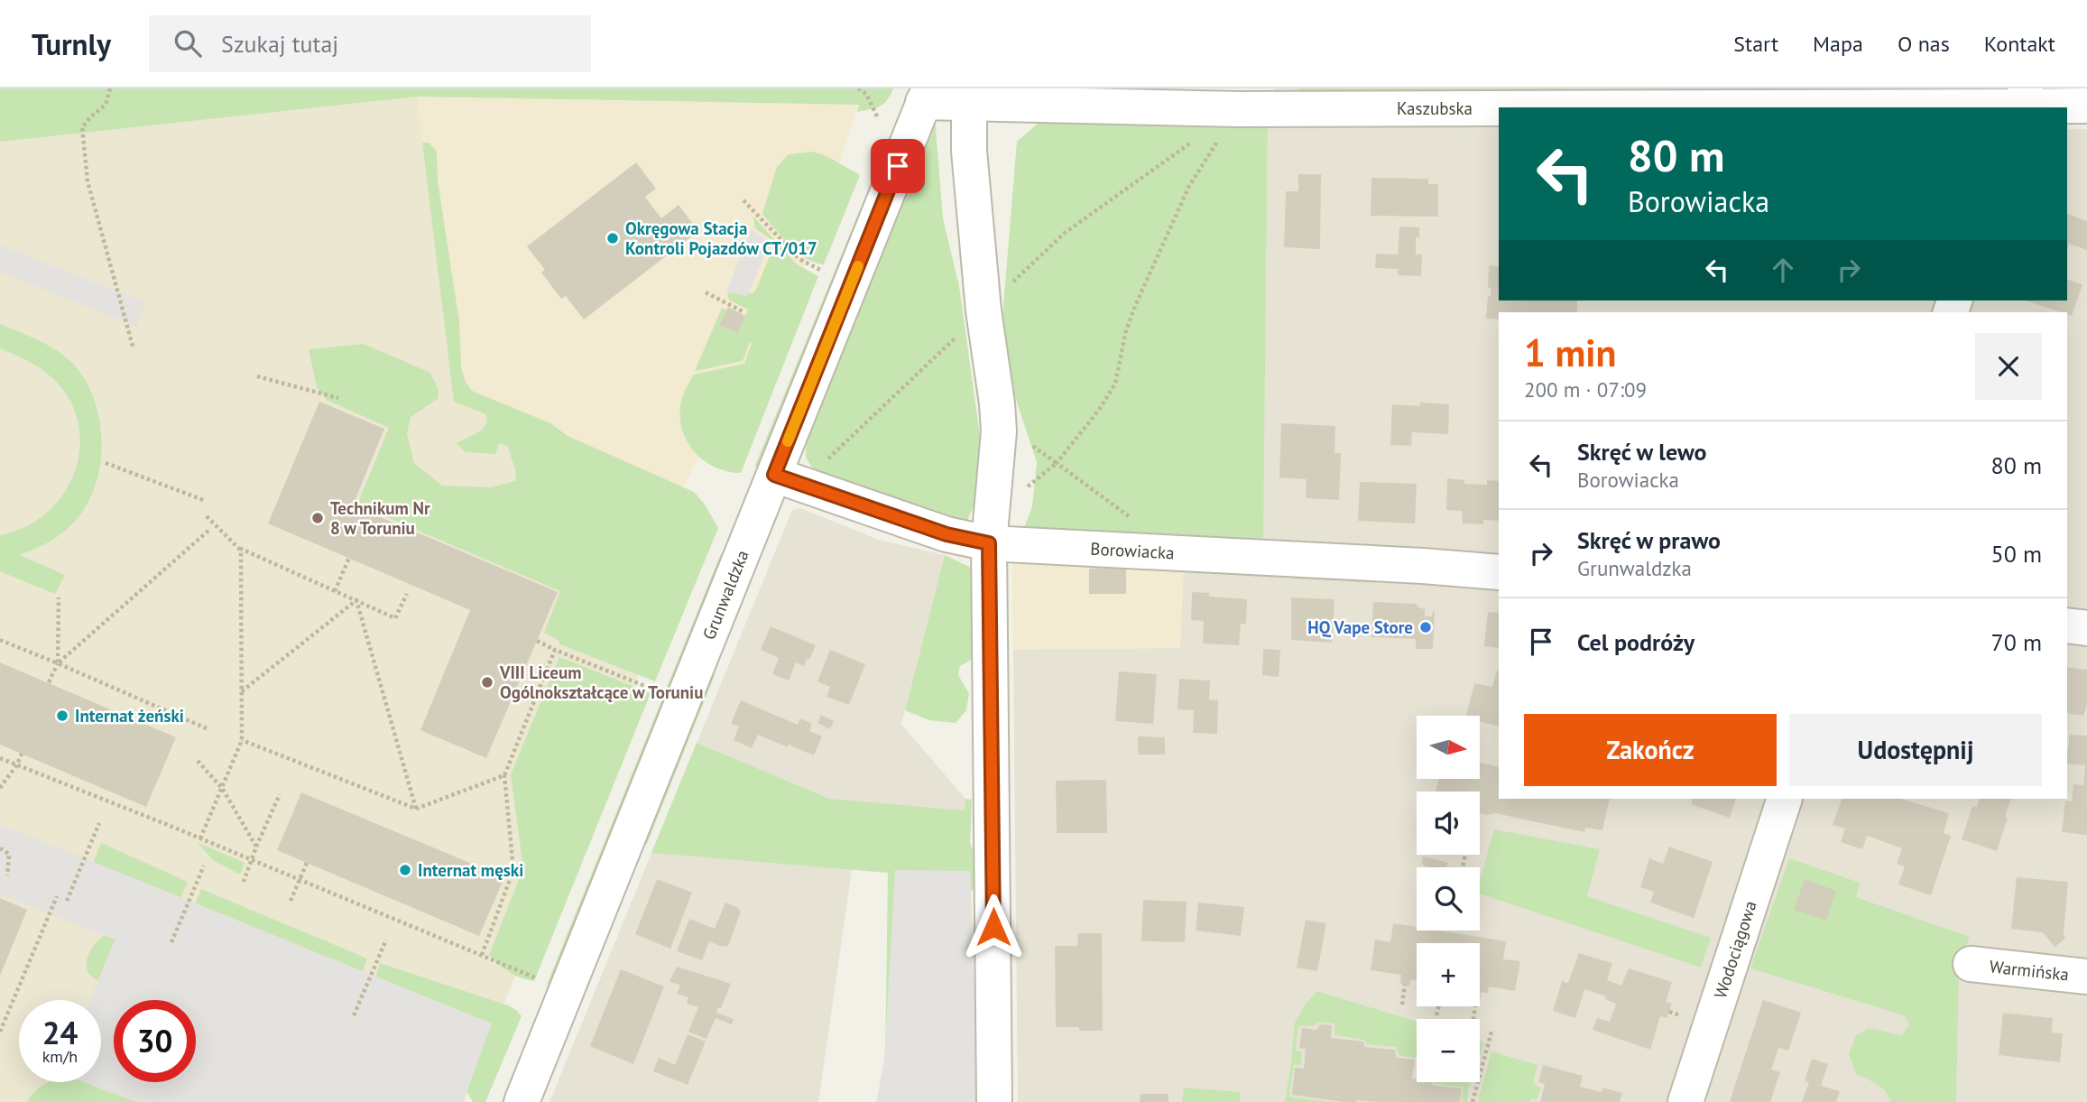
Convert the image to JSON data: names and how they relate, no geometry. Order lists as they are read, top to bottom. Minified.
{"streets":{"street":["Kaszubska","Borowiacka","Grunwaldzka","Wodociągowa","Warmińska"]},"crossings":[["Kaszubska","Grunwaldzka"],["Borowiacka","Grunwaldzka"]],"places":["Okręgowa Stacja Kontroli Pojazdów CT/017","Technikum Nr 8 w Toruniu","HQ Vape Store","VIII Liceum Ogólnokształcące w Toruniu","Internat żeński","Internat męski"],"north":"right","page":{"header":"Turnly","search":"Szukaj tutaj","nav":["Start","Mapa","O nas","Kontakt"],"turn":["80 m","Borowiacka"],"heading":["1 min","200 m · 07:09"],"list":[{"name":"Skręć w lewo","note":"Borowiacka","value":"80 m"},{"name":"Skręć w prawo","note":"Grunwaldzka","value":"50 m"},{"name":"Cel podróży","value":"70 m"}],"buttons":["Zakończ","Udostępnij"],"map_buttons":["+","−"],"speed":"24 km/h","limit":"30"}}
